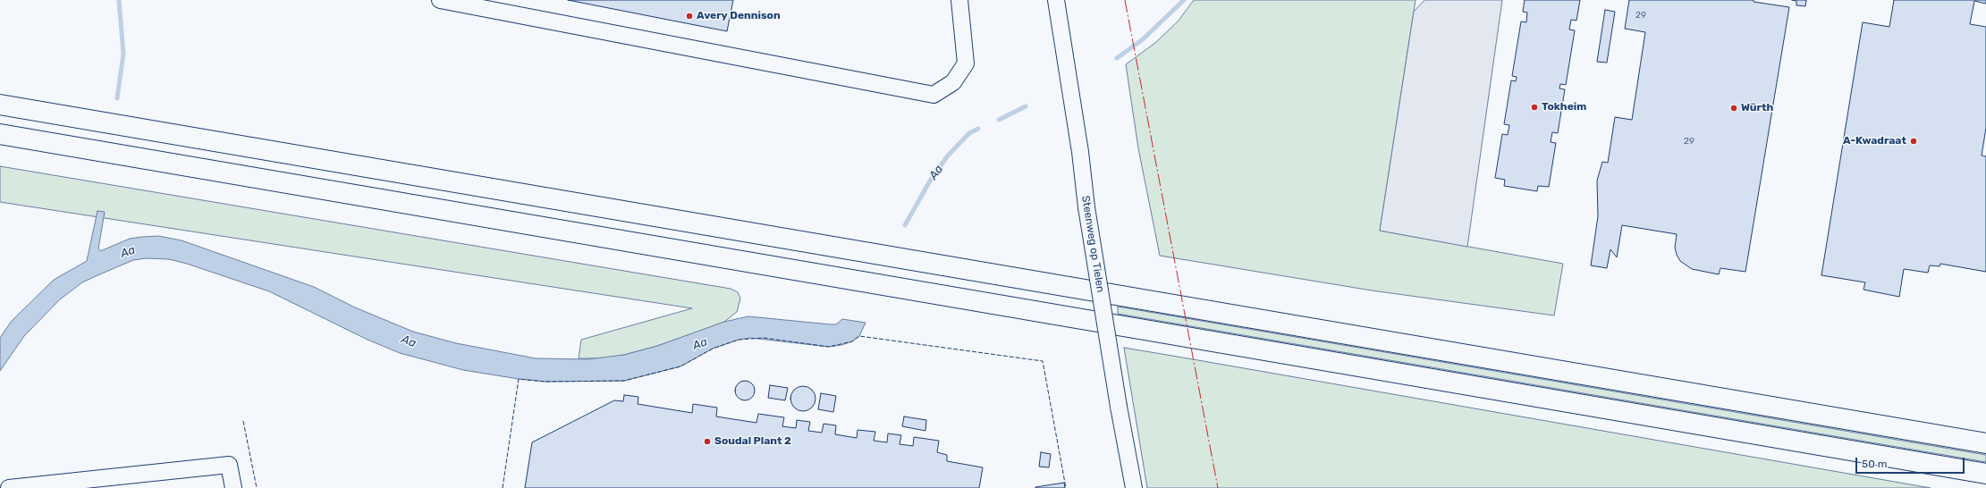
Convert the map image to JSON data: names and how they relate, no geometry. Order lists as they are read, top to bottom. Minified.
{"streets":{"street":["Steenweg op Tielen"]},"water":["Aa"],"places":["Avery Dennison","Tokheim","Würth","A-Kwadraat","Soudal Plant 2"],"house_numbers":["29","29"],"scale_bar":"50 m"}
